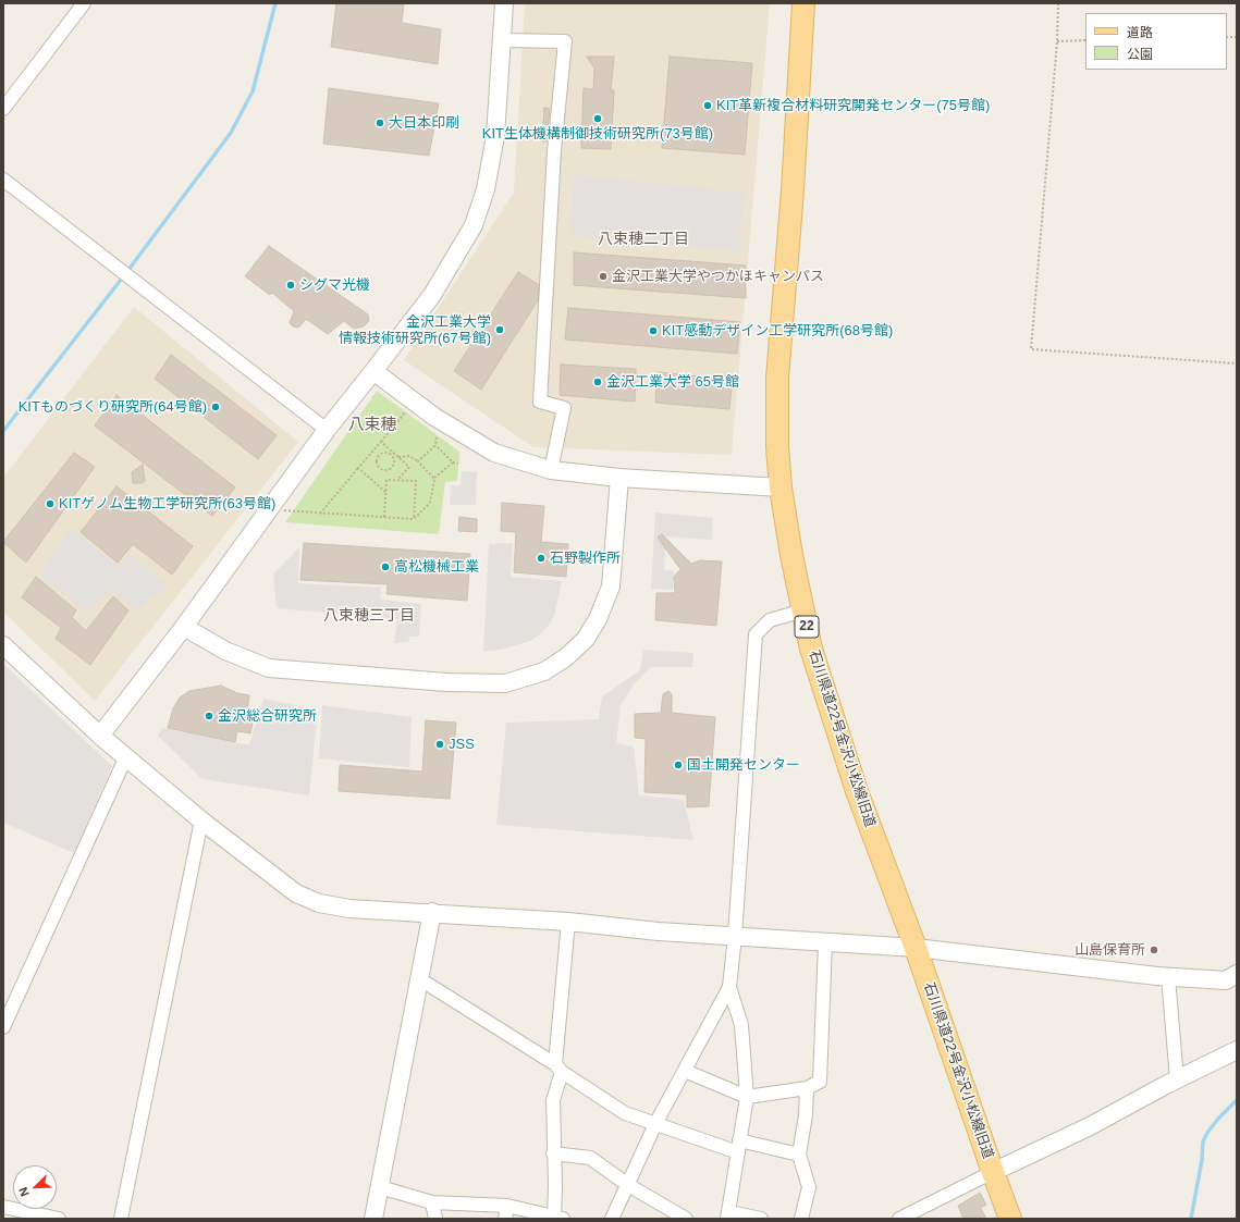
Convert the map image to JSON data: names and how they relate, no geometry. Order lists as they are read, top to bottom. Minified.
{"streets":{"main road":["22","石川県道22号金沢小松線旧道"]},"districts":["八束穂二丁目","八束穂","八束穂三丁目"],"places":["KIT革新複合材料研究開発センター(75号館)","KIT生体機構制御技術研究所(73号館)","大日本印刷","金沢工業大学やつかほキャンパス","シグマ光機","金沢工業大学 情報技術研究所(67号館)","KIT感動デザイン工学研究所(68号館)","金沢工業大学 65号館","KITものづくり研究所(64号館)","KITゲノム生物工学研究所(63号館)","石野製作所","高松機械工業","金沢総合研究所","JSS","国土開発センター","山島保育所"],"legend":["道路","公園"],"north":"bottom left"}
